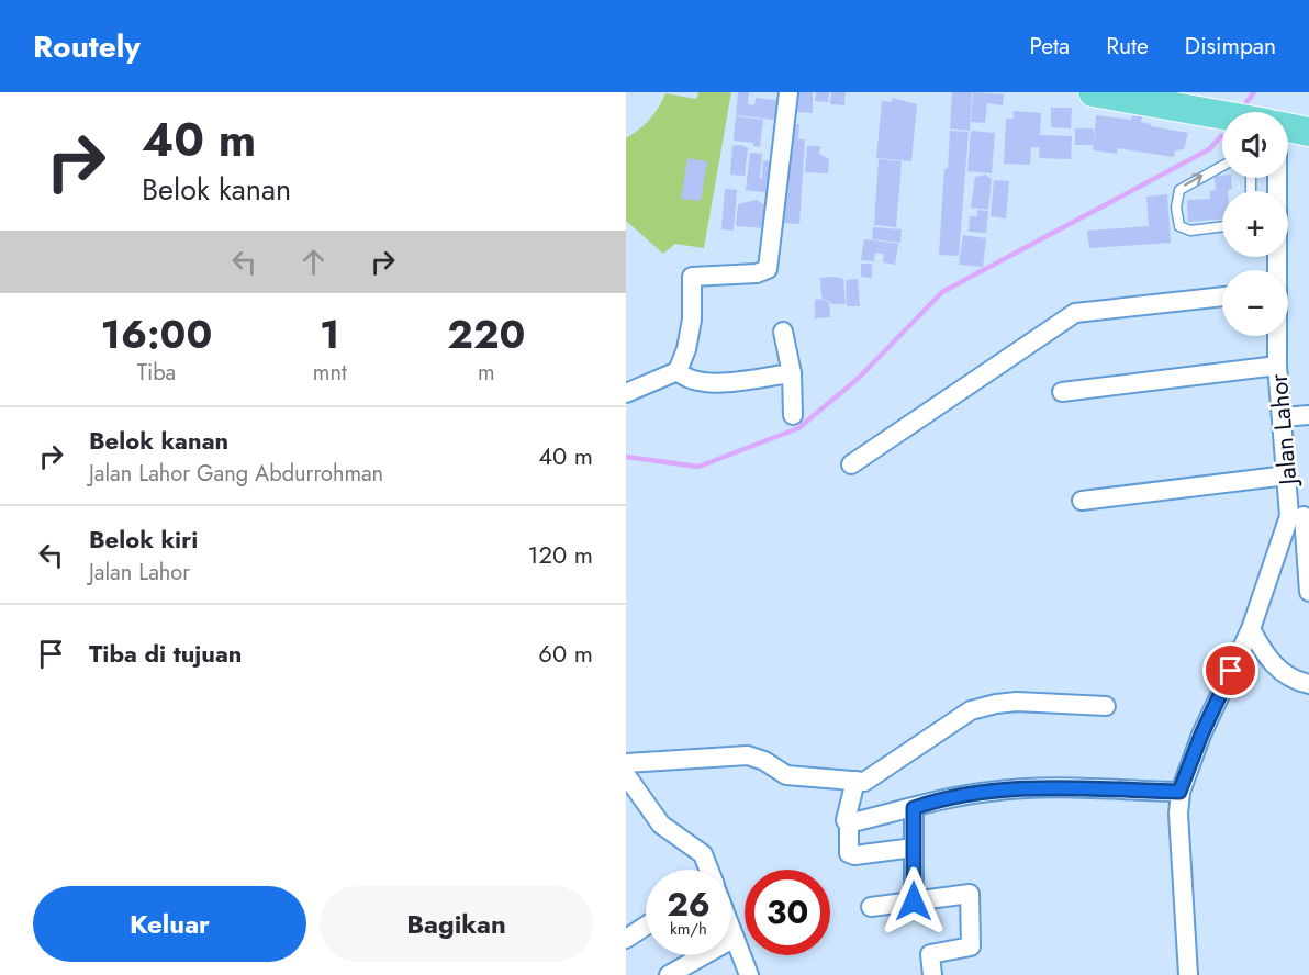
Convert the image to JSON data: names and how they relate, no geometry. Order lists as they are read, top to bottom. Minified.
{"streets":{"street":["Jalan Lahor"]},"page":{"header":"Routely","nav":["Peta","Rute","Disimpan"],"turn":["40 m","Belok kanan"],"map_buttons":["+","−"],"eta":["16:00","Tiba","1","mnt","220","m"],"list":[{"name":"Belok kanan","note":"Jalan Lahor Gang Abdurrohman","value":"40 m"},{"name":"Belok kiri","note":"Jalan Lahor","value":"120 m"},{"name":"Tiba di tujuan","value":"60 m"}],"speed":"26 km/h","limit":"30","buttons":["Keluar","Bagikan"]}}
